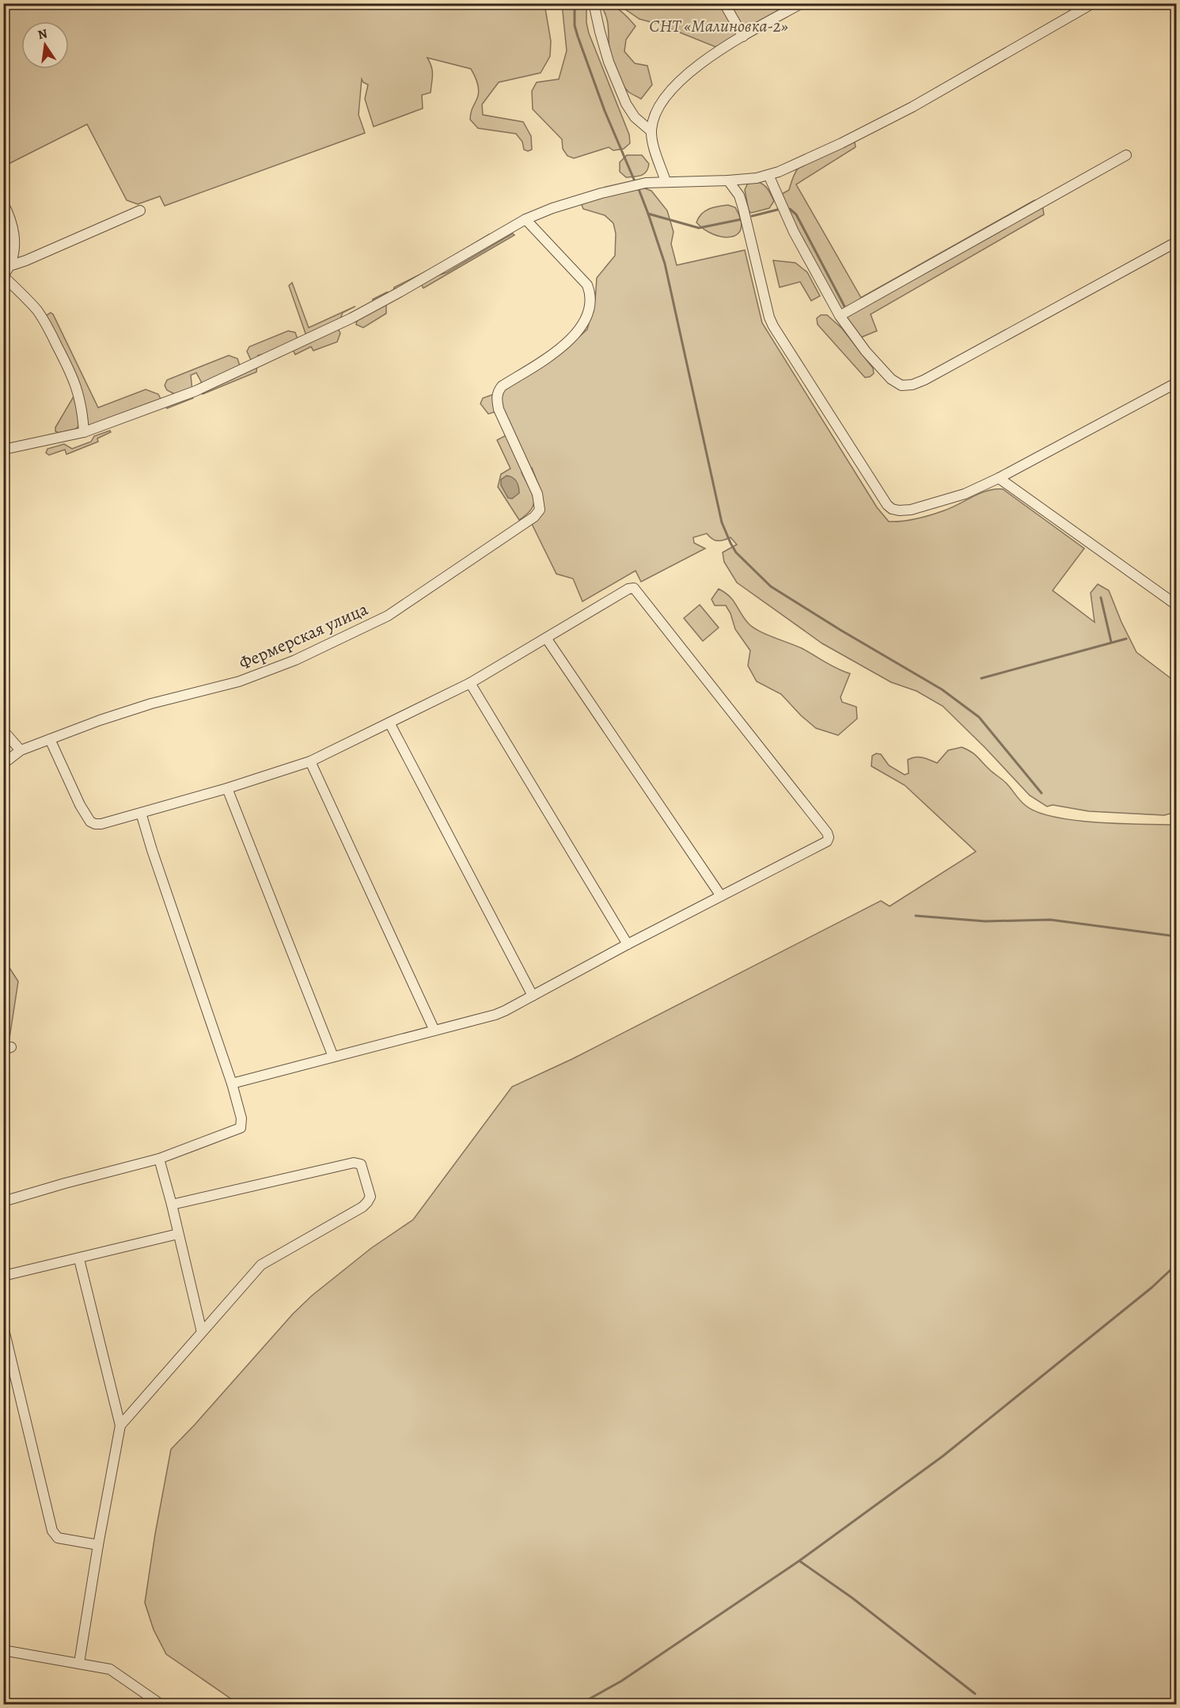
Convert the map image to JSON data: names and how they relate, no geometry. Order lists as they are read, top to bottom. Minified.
{"streets":{"street":["Фермерская улица"]},"parks":["СНТ «Малиновка-2»"],"north":"top"}
